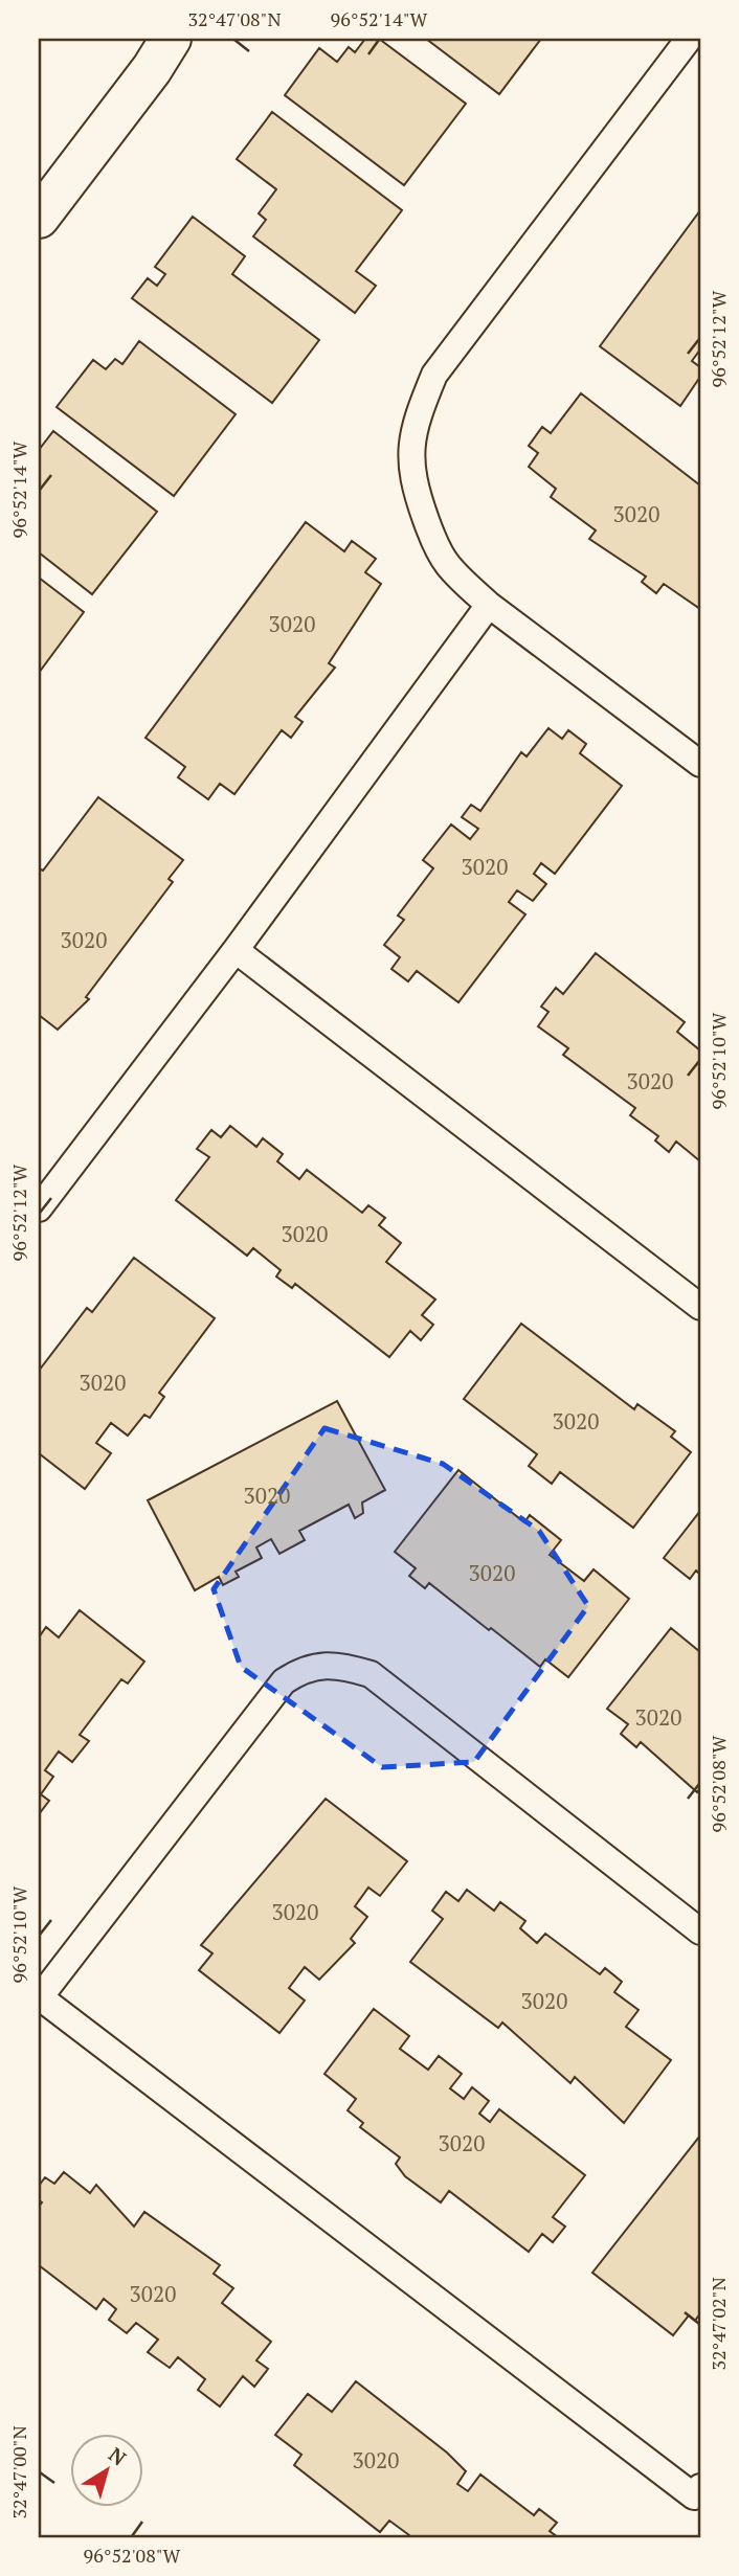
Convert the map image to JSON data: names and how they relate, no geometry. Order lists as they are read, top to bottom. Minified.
{"house_numbers":["3020","3020","3020","3020","3020","3020","3020","3020","3020","3020","3020","3020","3020","3020","3020","3020"],"north":"top right","coordinates":["32°47'08\"N","96°52'14\"W","96°52'12\"W","96°52'10\"W","96°52'08\"W","32°47'02\"N","32°47'00\"N"]}
